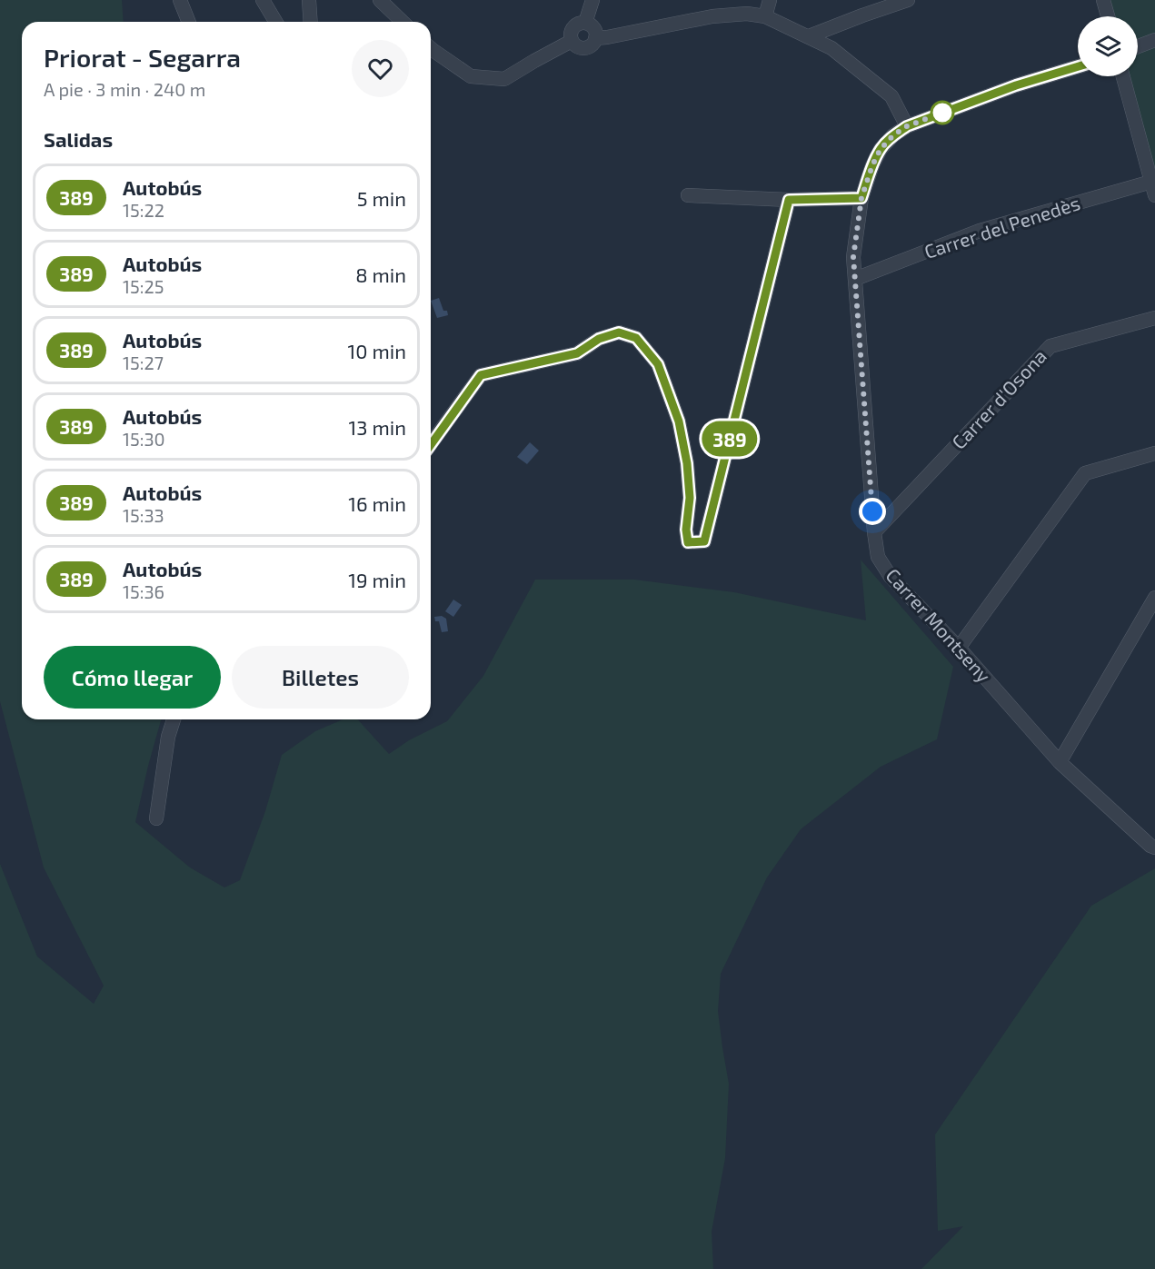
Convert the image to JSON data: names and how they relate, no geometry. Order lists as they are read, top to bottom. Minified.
{"streets":{"street":["Carrer del Penedès","Carrer d'Osona","Carrer Montseny"]},"crossings":[["Carrer del Penedès","Carrer Montseny"],["Carrer d'Osona","Carrer Montseny"]],"lines":["bus line 389"],"page":{"on_map":"389","heading":[["Priorat - Segarra","A pie · 3 min · 240 m"],"Salidas"],"list":[{"mark":"389","name":"Autobús","note":"15:22","value":"5 min"},{"mark":"389","name":"Autobús","note":"15:25","value":"8 min"},{"mark":"389","name":"Autobús","note":"15:27","value":"10 min"},{"mark":"389","name":"Autobús","note":"15:30","value":"13 min"},{"mark":"389","name":"Autobús","note":"15:33","value":"16 min"},{"mark":"389","name":"Autobús","note":"15:36","value":"19 min"}],"buttons":["Cómo llegar","Billetes"]}}
